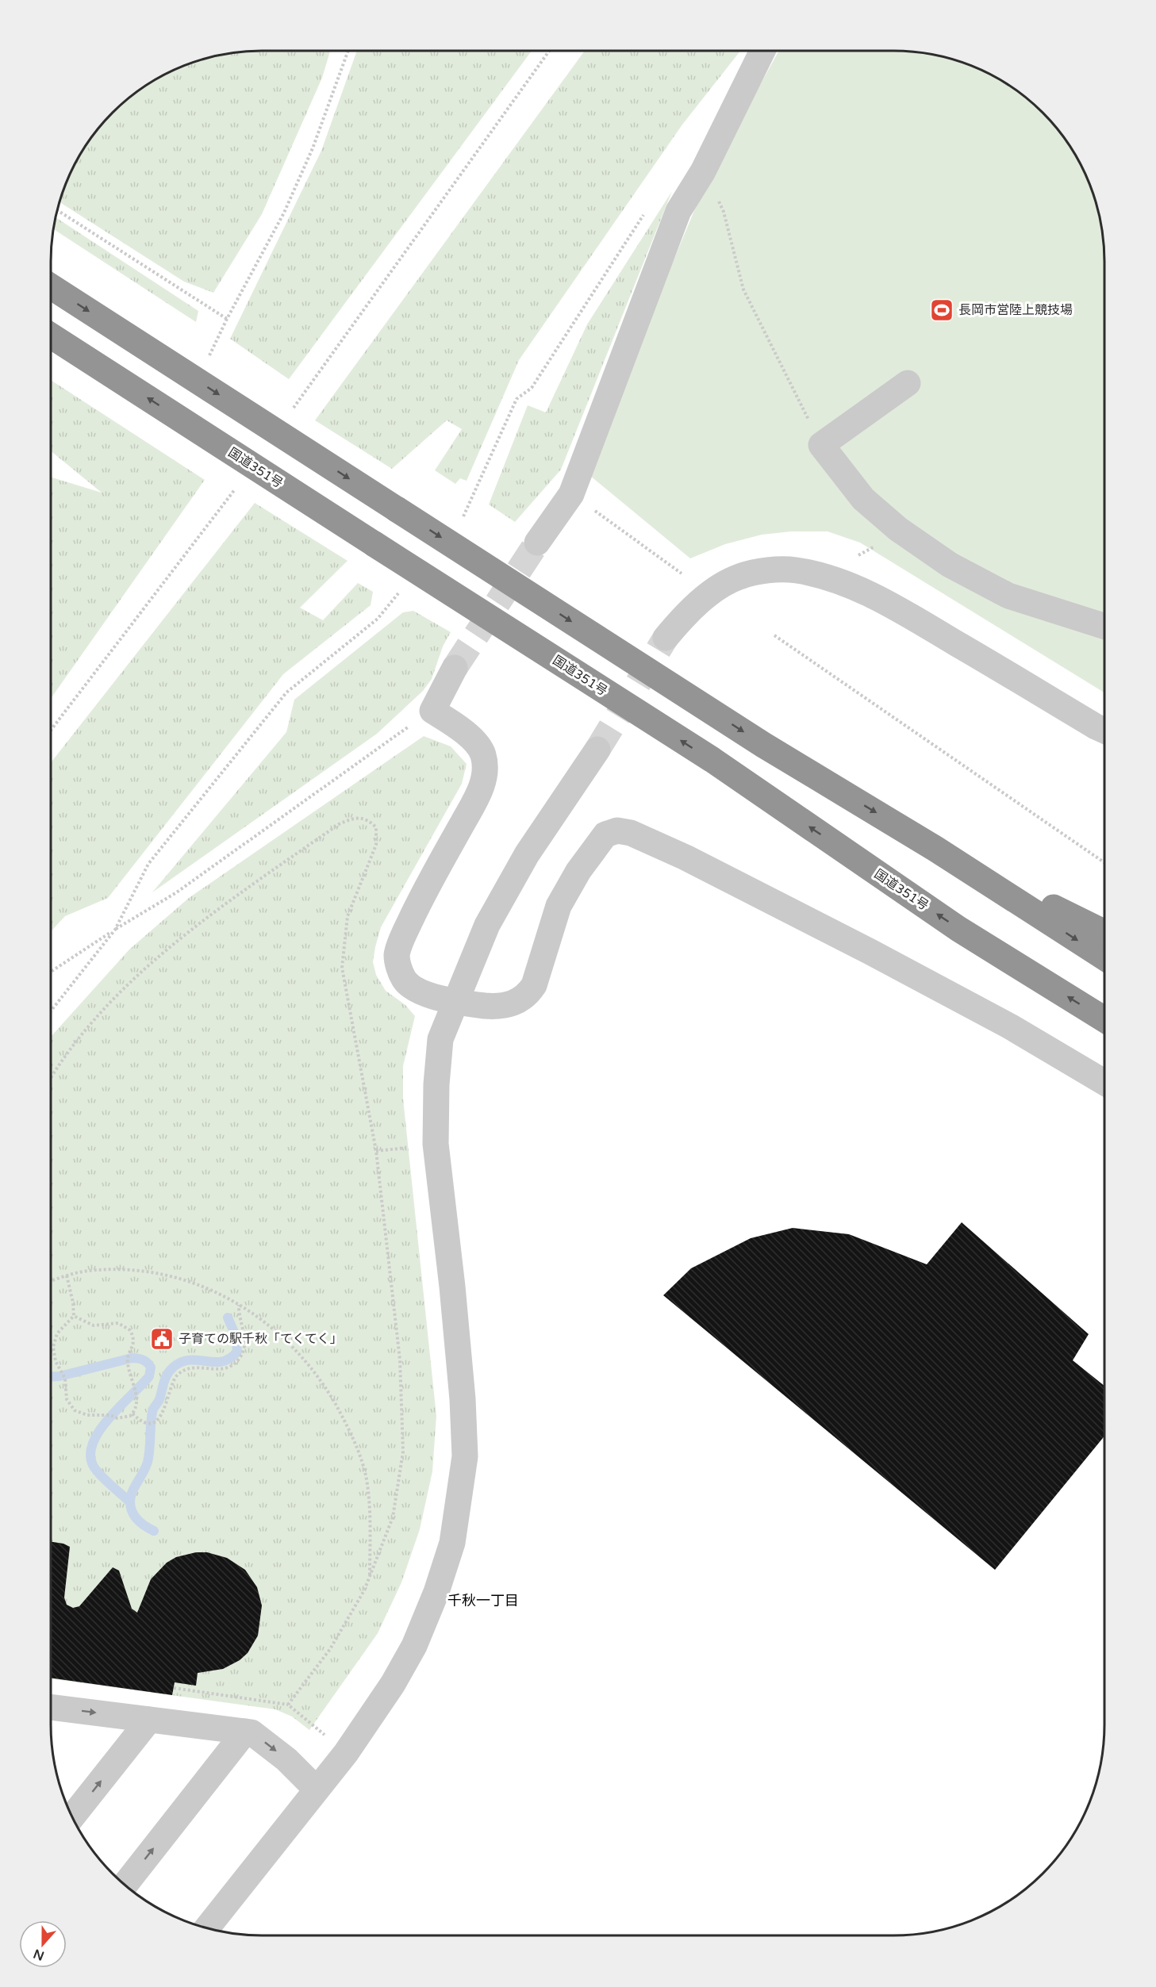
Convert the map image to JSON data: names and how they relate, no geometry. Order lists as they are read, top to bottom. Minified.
{"streets":{"highway":["国道351号"]},"districts":["千秋一丁目"],"places":{"sports":["長岡市営陸上競技場"],"public building":["子育ての駅千秋「てくてく」"]},"north":"bottom"}
